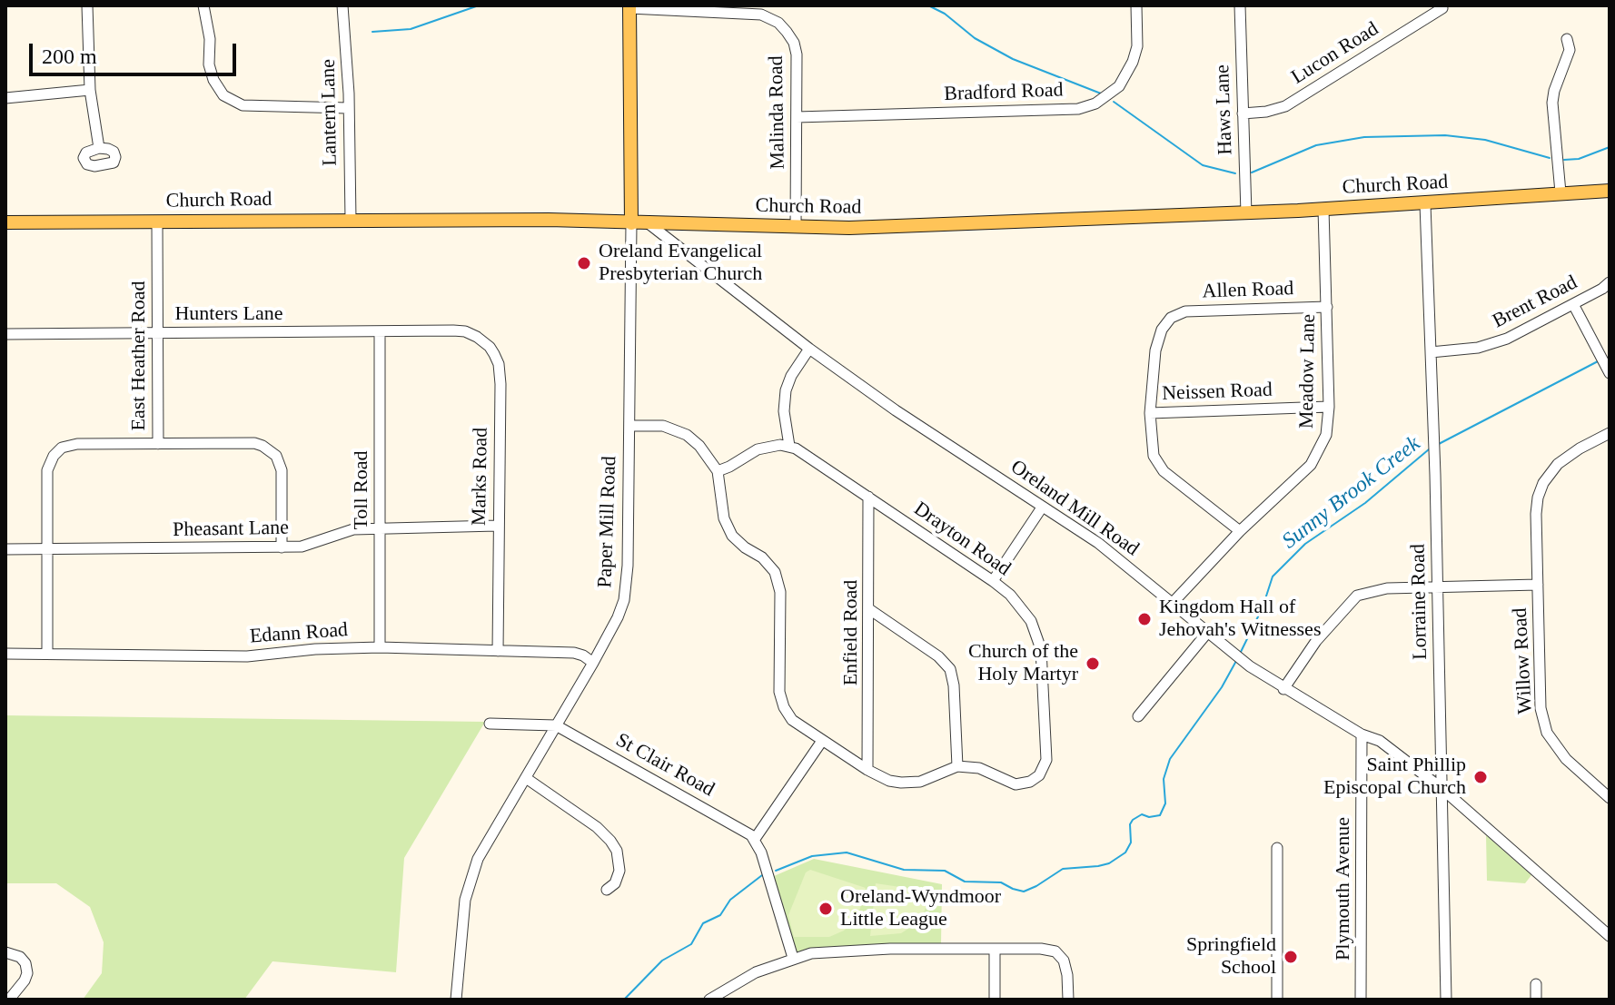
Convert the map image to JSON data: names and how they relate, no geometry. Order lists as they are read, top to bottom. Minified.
{"streets":{"main road":["Church Road","Paper Mill Road"],"street":["Lucon Road","Bradford Road","Haws Lane","Lantern Lane","Malinda Road","Allen Road","Brent Road","Hunters Lane","East Heather Road","Meadow Lane","Neissen Road","Marks Road","Toll Road","Oreland Mill Road","Pheasant Lane","Drayton Road","Lorraine Road","Enfield Road","Edann Road","Willow Road","St Clair Road","Plymouth Avenue"]},"crossings":[["Lucon Road","Haws Lane"],["Bradford Road","Malinda Road"],["Haws Lane","Church Road"],["Lantern Lane","Church Road"],["Malinda Road","Church Road"],["Malinda Road","Paper Mill Road"],["Church Road","East Heather Road"],["Church Road","Meadow Lane"],["Church Road","Oreland Mill Road"],["Church Road","Paper Mill Road"],["Church Road","Lorraine Road"],["Allen Road","Meadow Lane"],["Allen Road","Neissen Road"],["Brent Road","Lorraine Road"],["Hunters Lane","East Heather Road"],["Hunters Lane","Marks Road"],["Hunters Lane","Toll Road"],["East Heather Road","Pheasant Lane"],["East Heather Road","Edann Road"],["Meadow Lane","Neissen Road"],["Meadow Lane","Oreland Mill Road"],["Marks Road","Pheasant Lane"],["Marks Road","Edann Road"],["Toll Road","Pheasant Lane"],["Toll Road","Edann Road"],["Oreland Mill Road","Lorraine Road"],["Oreland Mill Road","Plymouth Avenue"],["Paper Mill Road","Edann Road"],["Paper Mill Road","St Clair Road"],["Drayton Road","Enfield Road"]],"water":["Sunny Brook Creek"],"places":["Oreland Evangelical Presbyterian Church","Kingdom Hall of Jehovah's Witnesses","Church of the Holy Martyr","Saint Phillip Episcopal Church","Oreland-Wyndmoor Little League","Springfield School"],"scale_bar":"200 m"}
